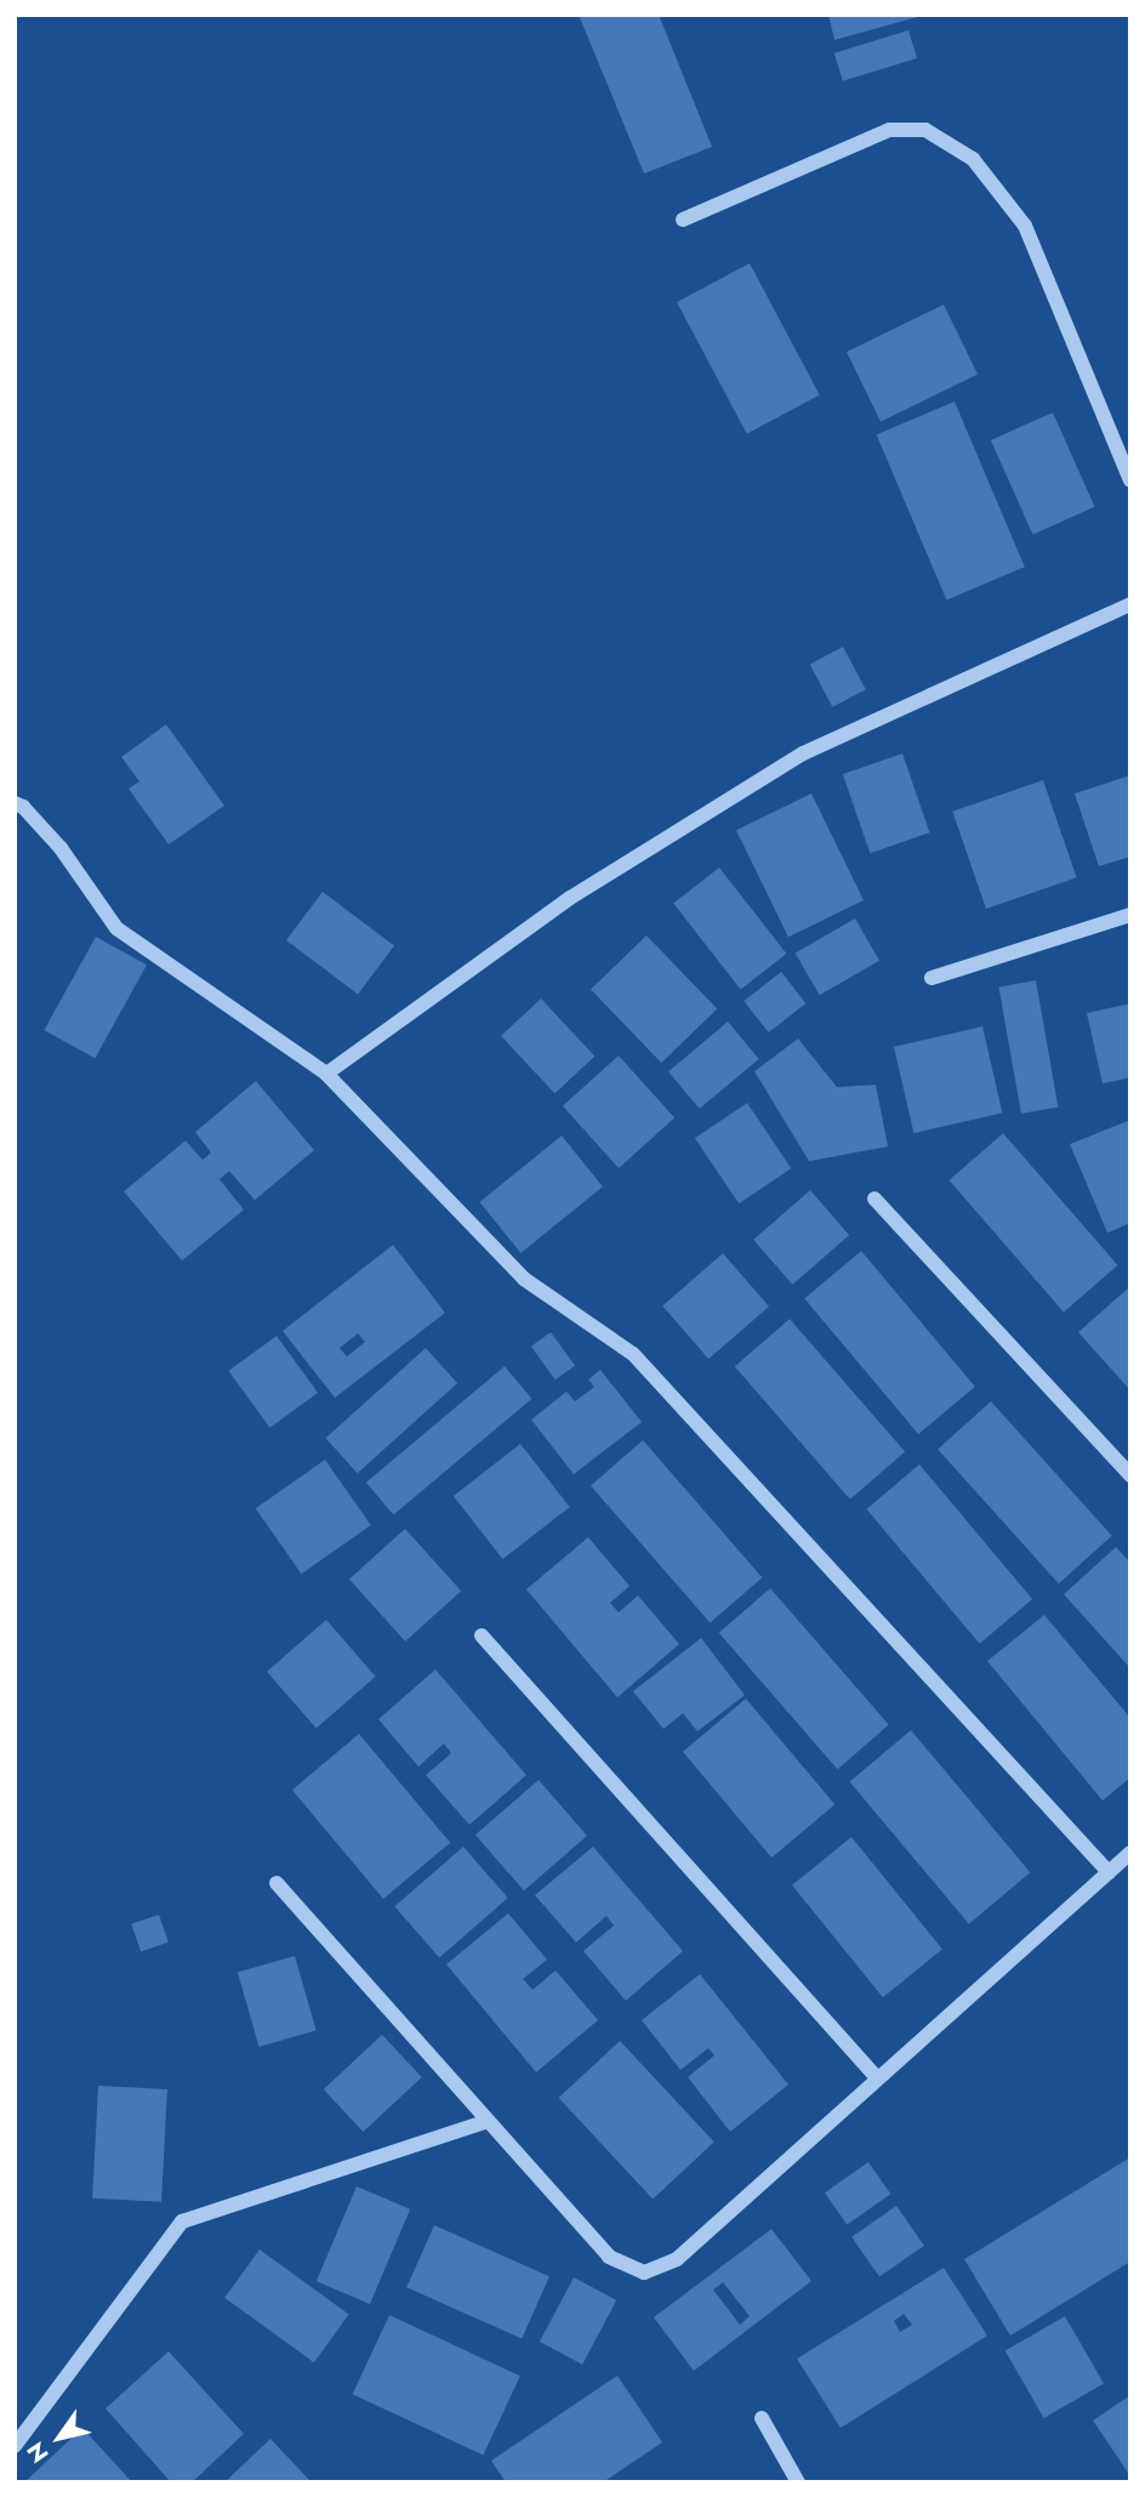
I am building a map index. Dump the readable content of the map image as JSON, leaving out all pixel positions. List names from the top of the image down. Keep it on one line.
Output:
{"north":"bottom left"}
